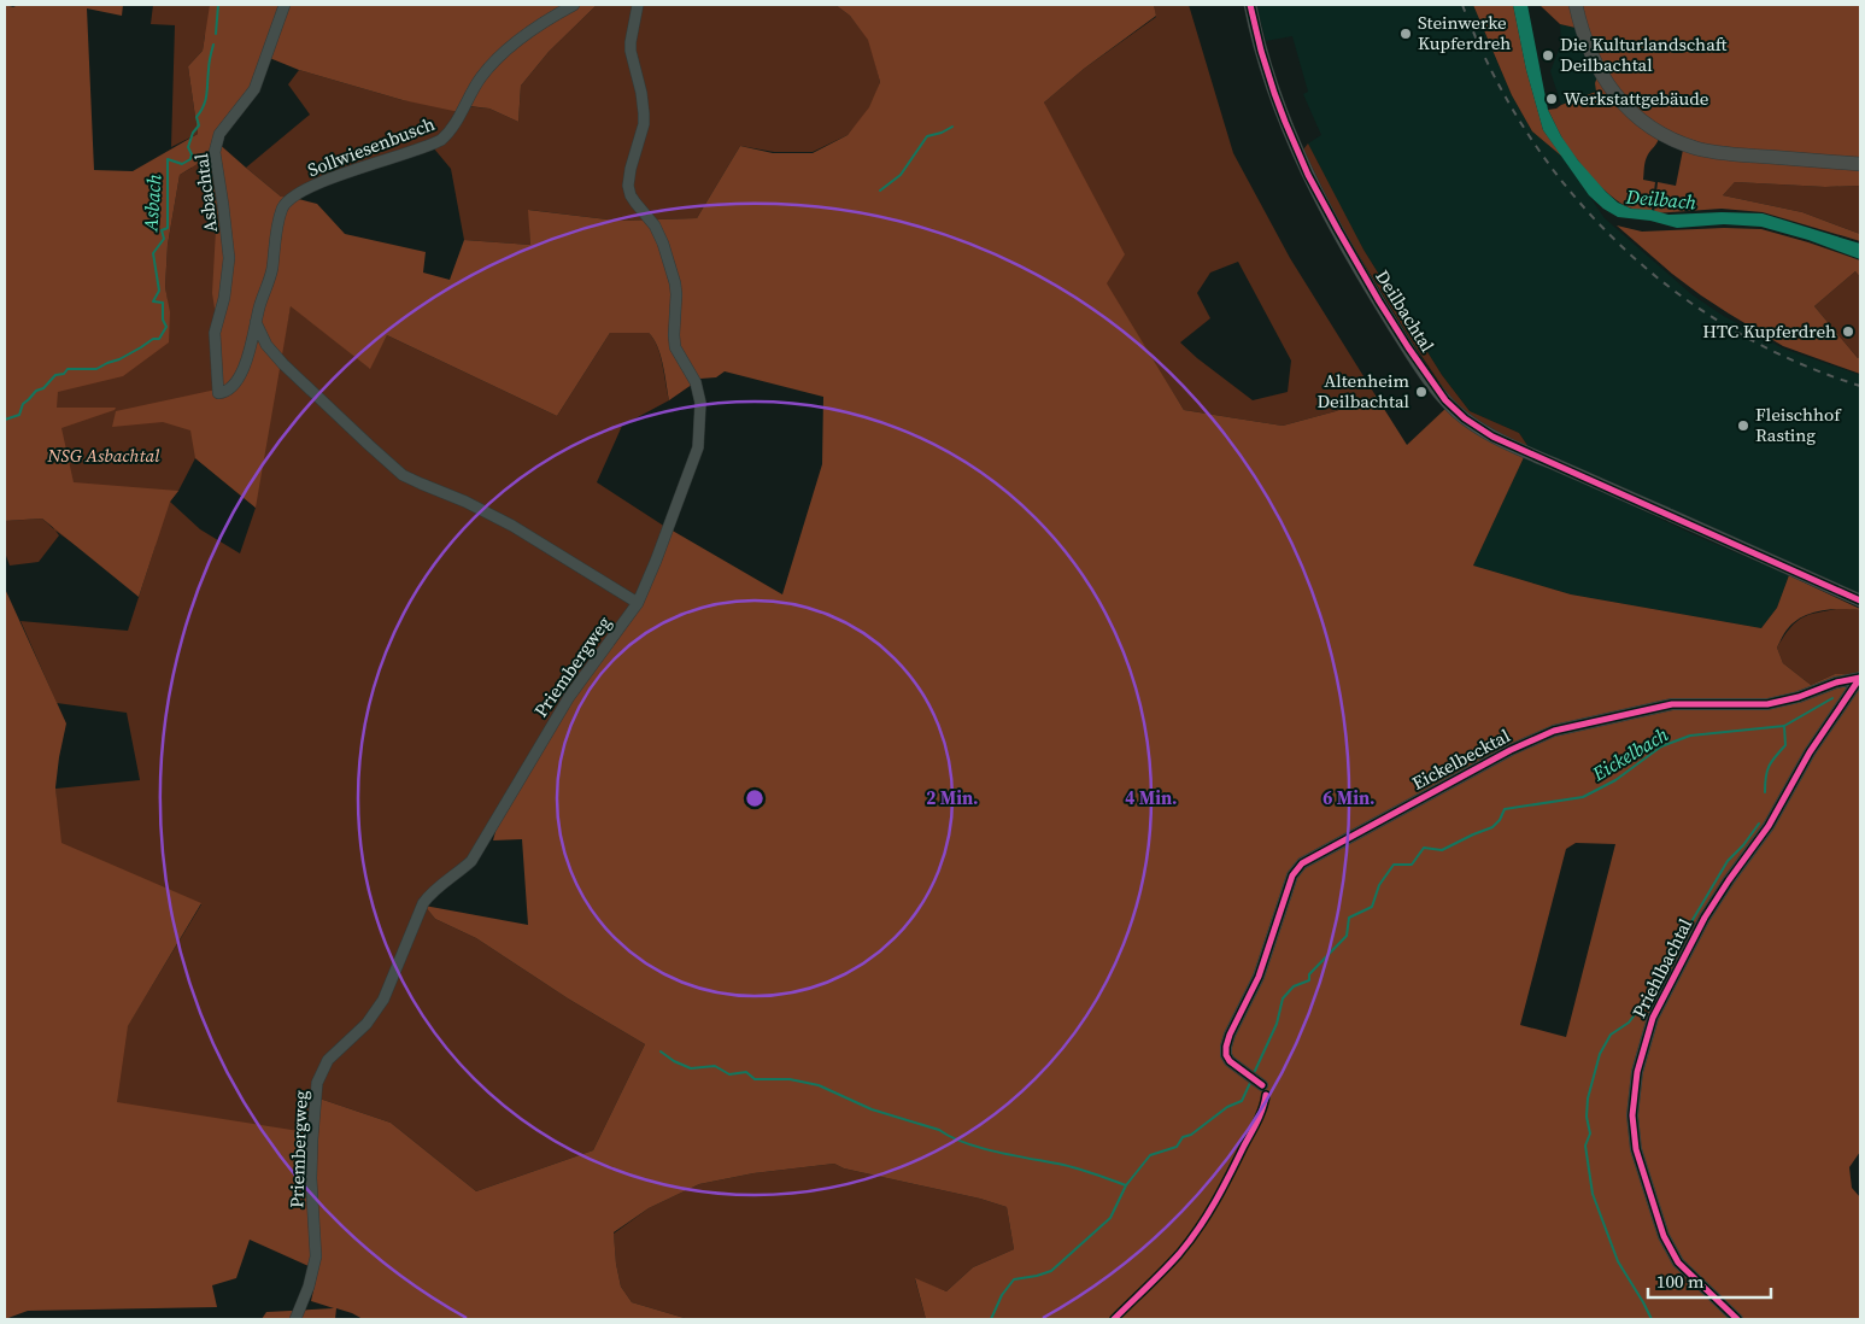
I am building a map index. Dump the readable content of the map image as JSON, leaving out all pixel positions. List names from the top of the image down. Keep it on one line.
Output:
{"streets":{"street":["Sollwiesenbusch","Asbachtal","Deilbachtal","Priembergweg","Eickelbecktal","Priehlbachtal"]},"crossings":[["Sollwiesenbusch","Asbachtal"],["Eickelbecktal","Priehlbachtal"]],"water":["Deilbach","Asbach","Eickelbach"],"parks":["NSG Asbachtal"],"places":["Steinwerke Kupferdreh","Die Kulturlandschaft Deilbachtal","Werkstattgebäude","HTC Kupferdreh","Altenheim Deilbachtal","Fleischhof Rasting"],"scale_bar":"100 m","rings":["2 Min.","4 Min.","6 Min."]}
